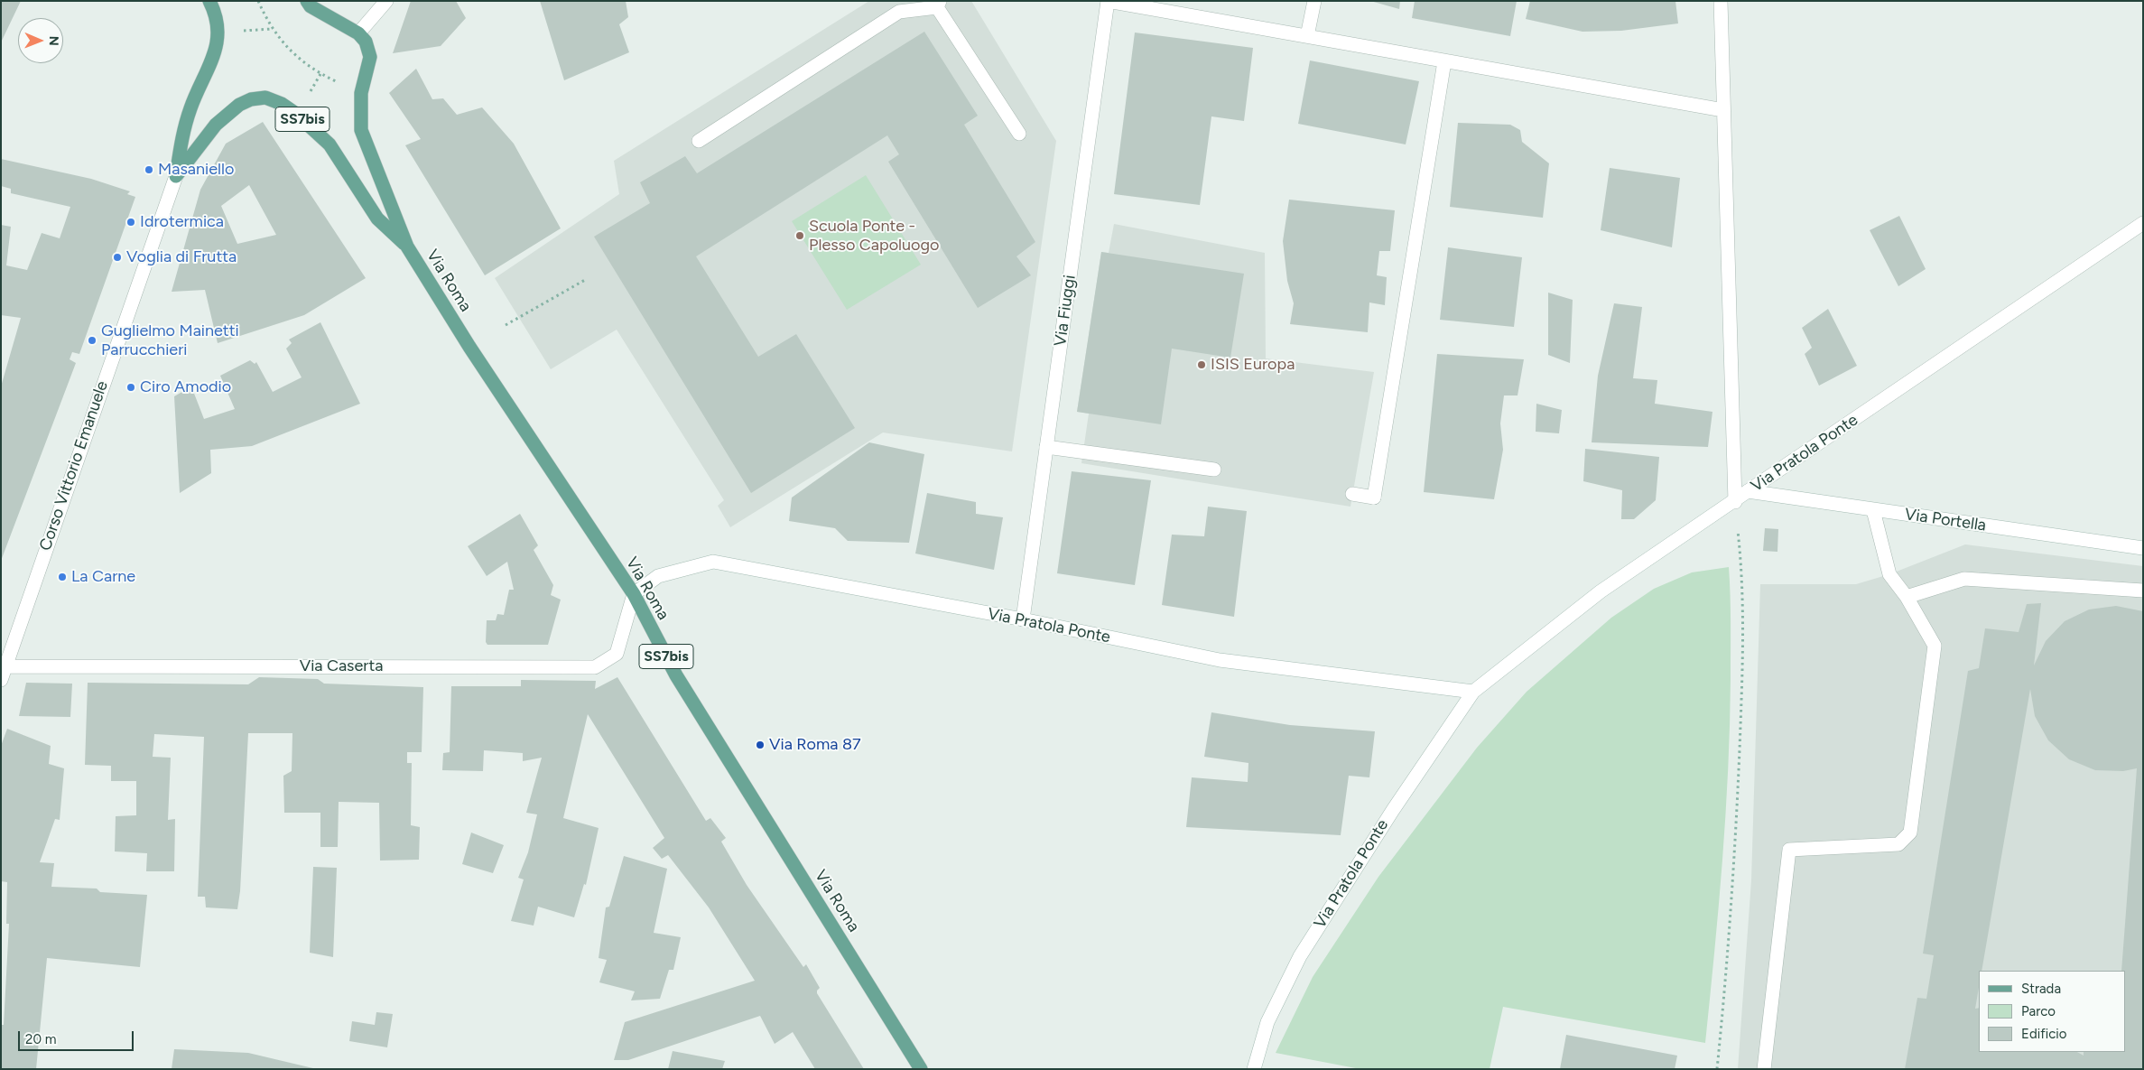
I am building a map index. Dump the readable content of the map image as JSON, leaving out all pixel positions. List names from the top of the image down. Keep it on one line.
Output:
{"streets":{"main road":["SS7bis","Via Roma"],"street":["Via Fiuggi","Via Pratola Ponte","Corso Vittorio Emanuele","Via Portella","Via Caserta"]},"crossings":[["SS7bis","Via Roma"],["SS7bis","Corso Vittorio Emanuele"],["Via Roma","Via Pratola Ponte"],["Via Roma","Via Caserta"],["Via Fiuggi","Via Pratola Ponte"],["Via Pratola Ponte","Via Portella"],["Via Pratola Ponte","Via Caserta"],["Corso Vittorio Emanuele","Via Caserta"]],"places":["Masaniello","Idrotermica","Scuola Ponte - Plesso Capoluogo","Voglia di Frutta","Guglielmo Mainetti Parrucchieri","ISIS Europa","Ciro Amodio","La Carne","Via Roma 87"],"legend":["Strada","Parco","Edificio"],"scale_bar":"20 m","north":"right"}
